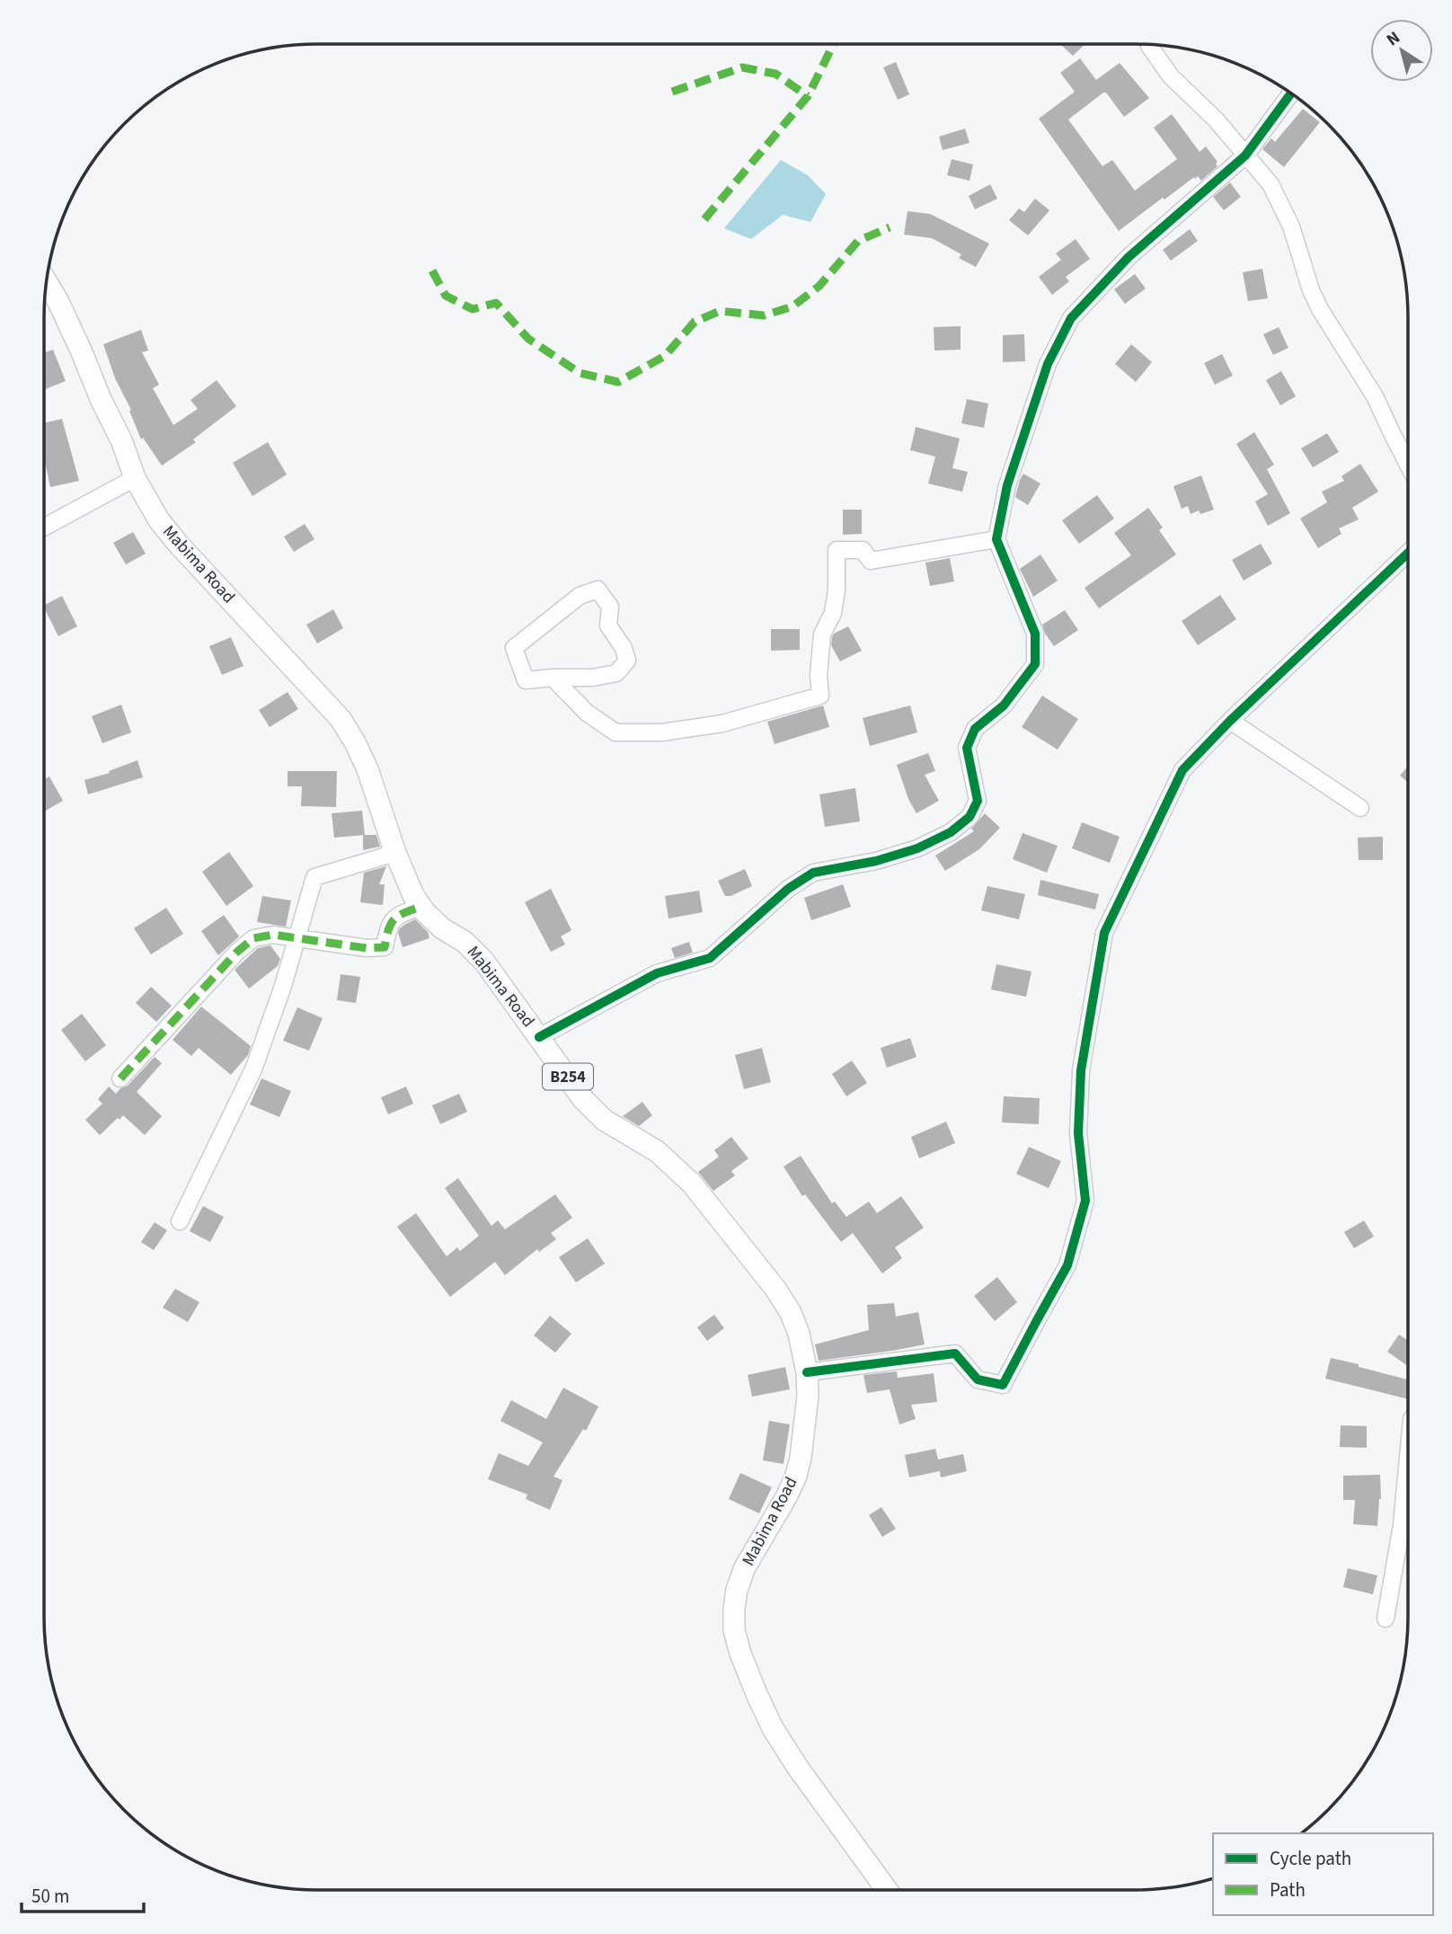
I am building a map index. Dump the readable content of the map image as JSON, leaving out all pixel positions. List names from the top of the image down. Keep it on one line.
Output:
{"streets":{"main road":["Mabima Road","B254"]},"legend":["Cycle path","Path"],"scale_bar":"50 m","north":"top left"}
